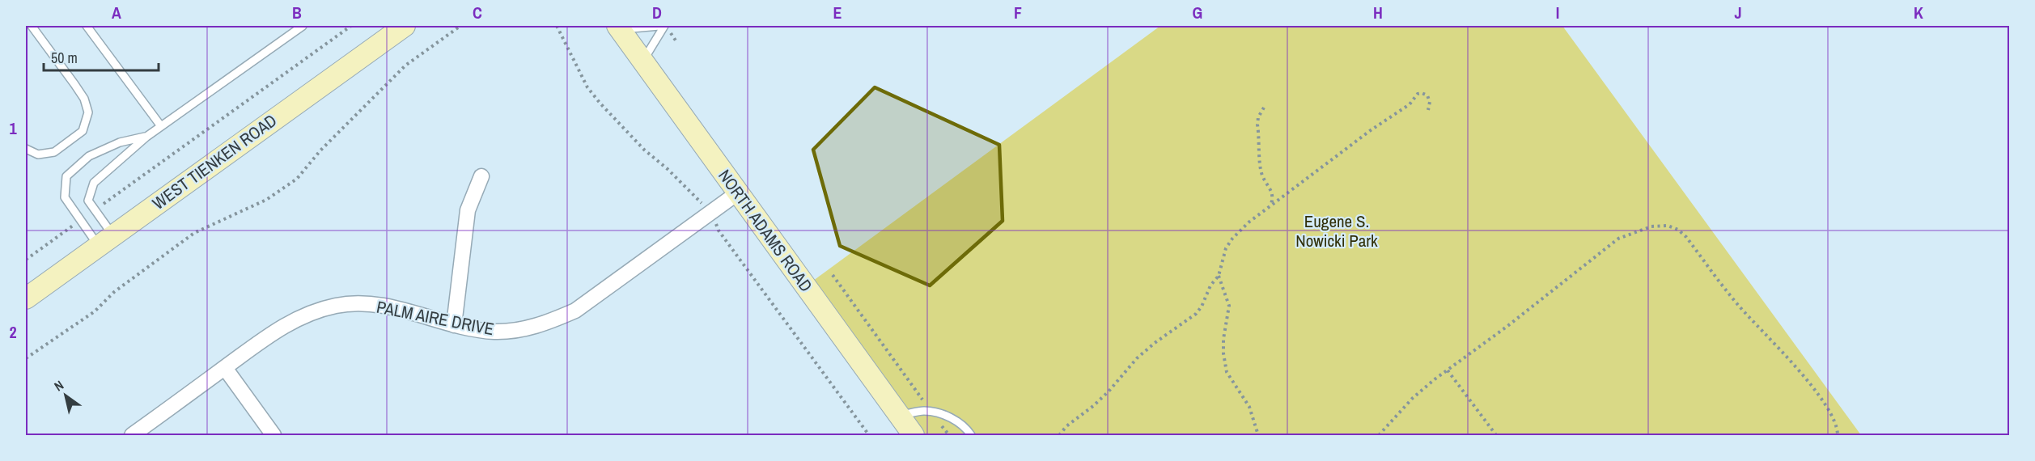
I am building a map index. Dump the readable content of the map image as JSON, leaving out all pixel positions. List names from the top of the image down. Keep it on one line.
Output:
{"streets":{"street":["WEST TIENKEN ROAD","NORTH ADAMS ROAD","PALM AIRE DRIVE"]},"crossings":[["NORTH ADAMS ROAD","PALM AIRE DRIVE"]],"parks":["Eugene S. Nowicki Park"],"scale_bar":"50 m","north":"top left","grid":{"columns":["A","B","C","D","E","F","G","H","I","J","K"],"rows":["1","2"]}}
